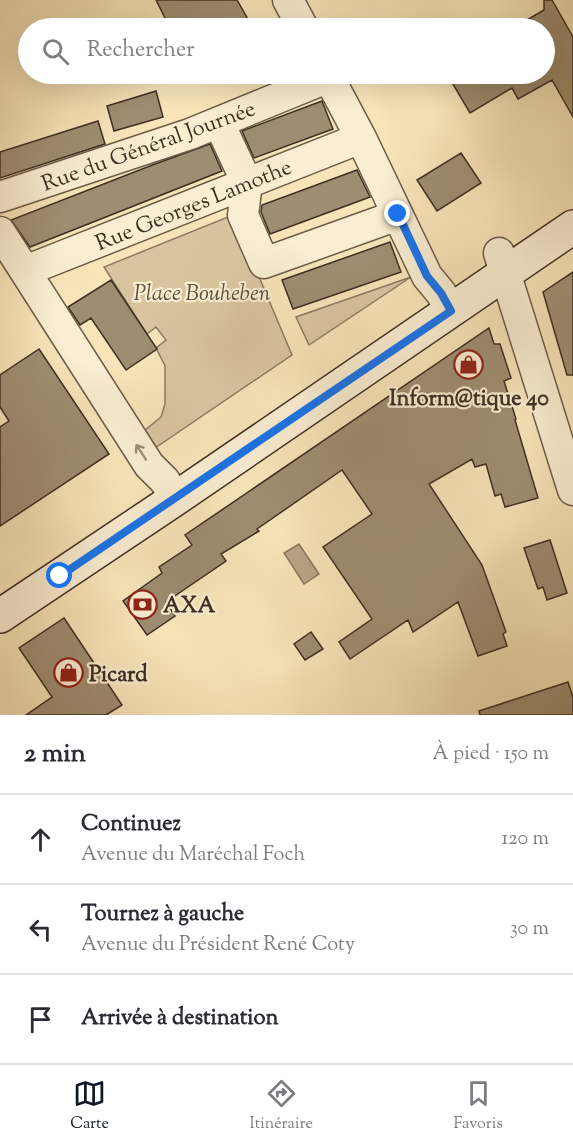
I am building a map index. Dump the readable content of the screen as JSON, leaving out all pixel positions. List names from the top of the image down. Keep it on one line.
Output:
{"streets":{"street":["Rue du Général Journée","Rue Georges Lamothe"]},"parks":["Place Bouheben"],"places":{"shop":["Inform@tique 40","Picard"],"bank":["AXA"]},"page":{"search":"Rechercher","heading":["2 min","À pied · 150 m"],"list":[["Continuez","Avenue du Maréchal Foch","120 m"],["Tournez à gauche","Avenue du Président René Coty","30 m"],"Arrivée à destination"],"nav":["Carte","Itinéraire","Favoris"]}}
